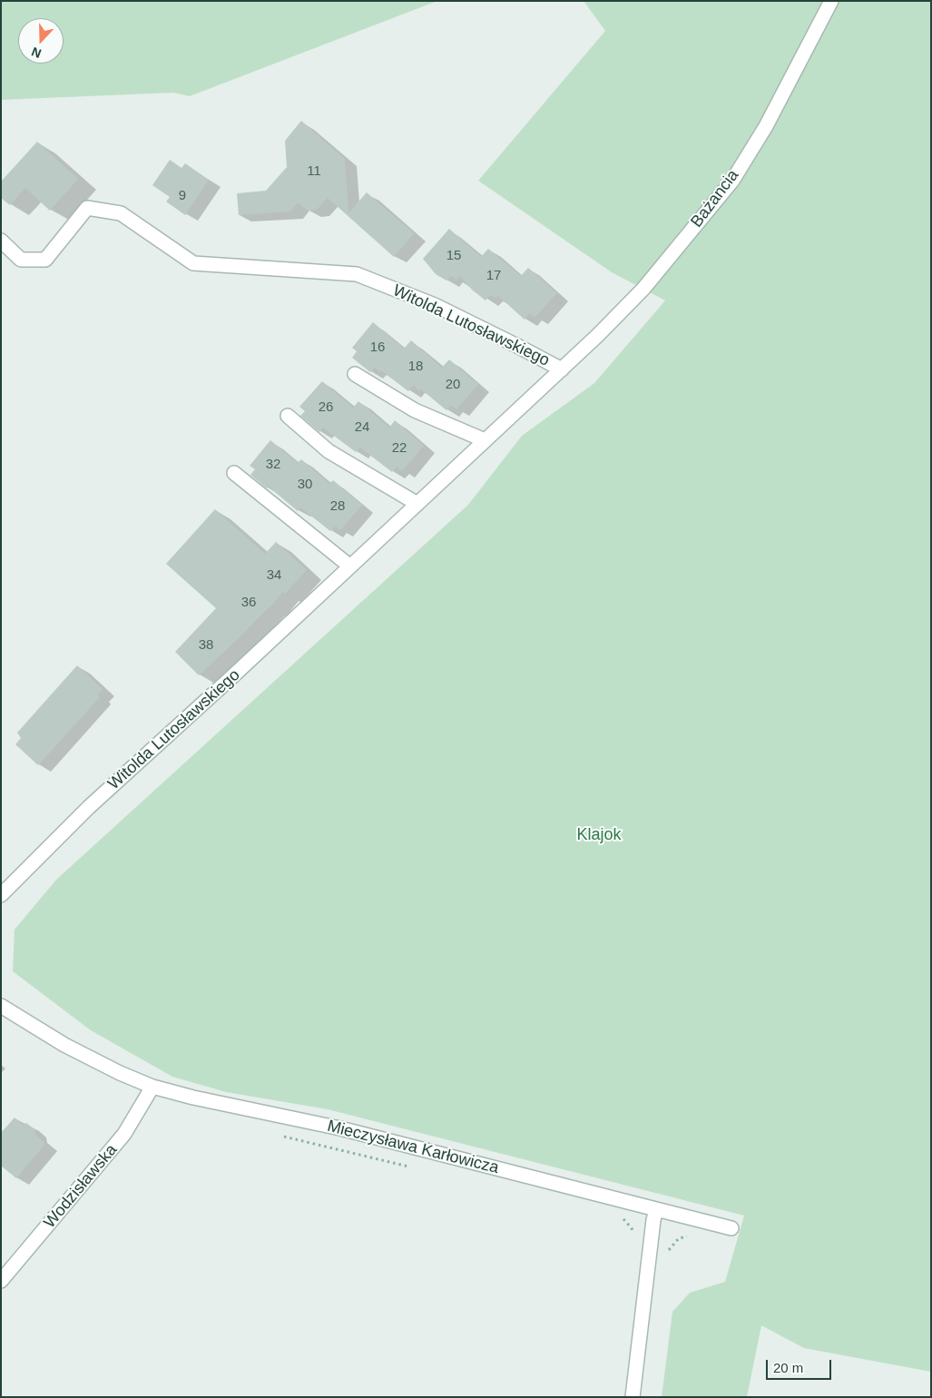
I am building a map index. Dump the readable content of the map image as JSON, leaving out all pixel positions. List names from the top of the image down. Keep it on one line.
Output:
{"streets":{"street":["Bażancia","Witolda Lutosławskiego","Mieczysława Karłowicza","Wodzisławska"]},"crossings":[["Bażancia","Witolda Lutosławskiego"],["Mieczysława Karłowicza","Wodzisławska"]],"parks":["Klajok"],"house_numbers":["11","9","15","17","16","18","20","26","24","22","32","30","28","34","36","38"],"scale_bar":"20 m","north":"bottom"}
